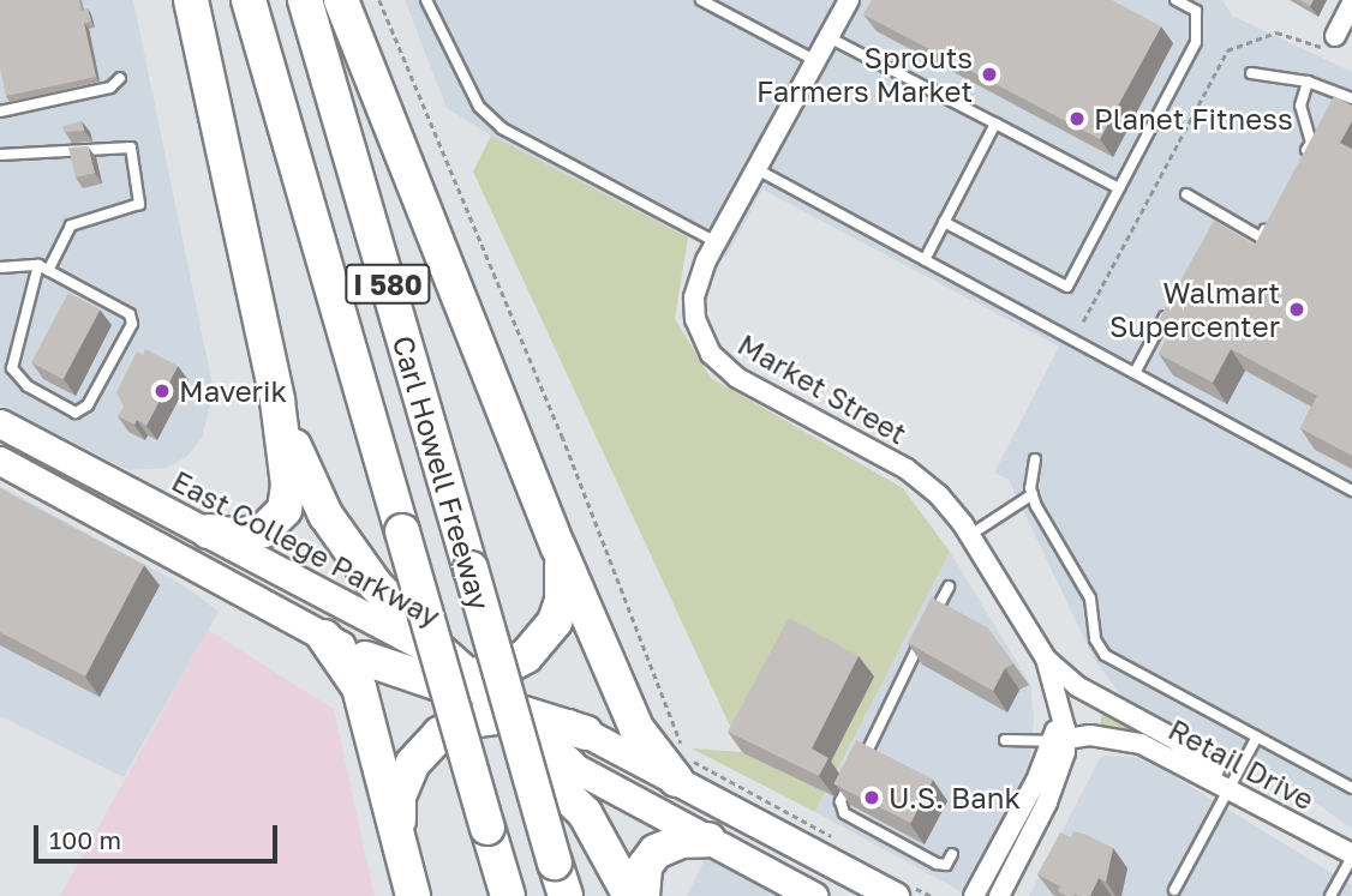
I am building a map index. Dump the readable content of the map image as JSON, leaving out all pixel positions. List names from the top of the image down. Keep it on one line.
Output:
{"streets":{"highway":["I 580","Carl Howell Freeway"],"main road":["East College Parkway"],"street":["Market Street","Retail Drive"]},"crossings":[["Market Street","Retail Drive"]],"places":["Sprouts Farmers Market","Planet Fitness","Walmart Supercenter","Maverik","U.S. Bank"],"scale_bar":"100 m"}
